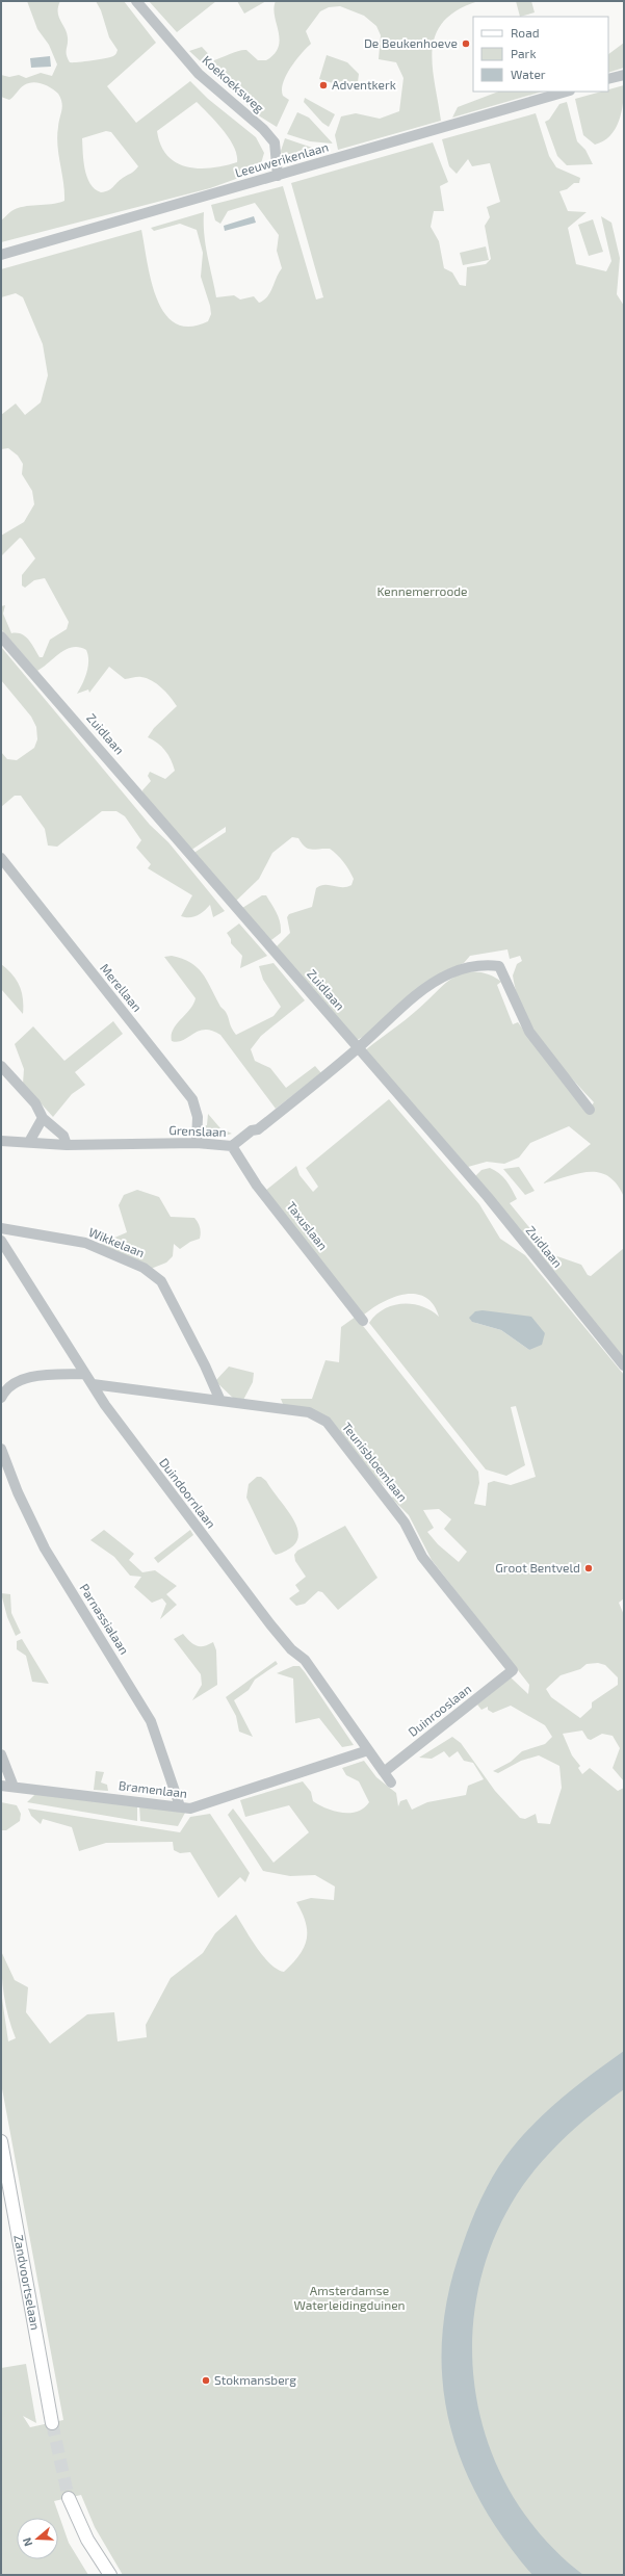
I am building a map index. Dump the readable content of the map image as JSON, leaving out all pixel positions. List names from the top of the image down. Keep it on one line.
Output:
{"streets":{"main road":["Zandvoortselaan"],"street":["Koekoeksweg","Leeuwerikenlaan","Zuidlaan","Merellaan","Grenslaan","Taxuslaan","Wikkelaan","Teunisbloemlaan","Duindoornlaan","Parnassialaan","Duinrooslaan","Bramenlaan"]},"crossings":[["Koekoeksweg","Leeuwerikenlaan"],["Zuidlaan","Grenslaan"],["Merellaan","Grenslaan"],["Grenslaan","Taxuslaan"],["Wikkelaan","Teunisbloemlaan"],["Teunisbloemlaan","Duindoornlaan"],["Teunisbloemlaan","Duinrooslaan"],["Duindoornlaan","Bramenlaan"],["Parnassialaan","Bramenlaan"]],"parks":["Kennemerroode","Amsterdamse Waterleidingduinen"],"places":["De Beukenhoeve","Adventkerk","Groot Bentveld","Stokmansberg"],"legend":["Road","Park","Water"],"north":"left"}
